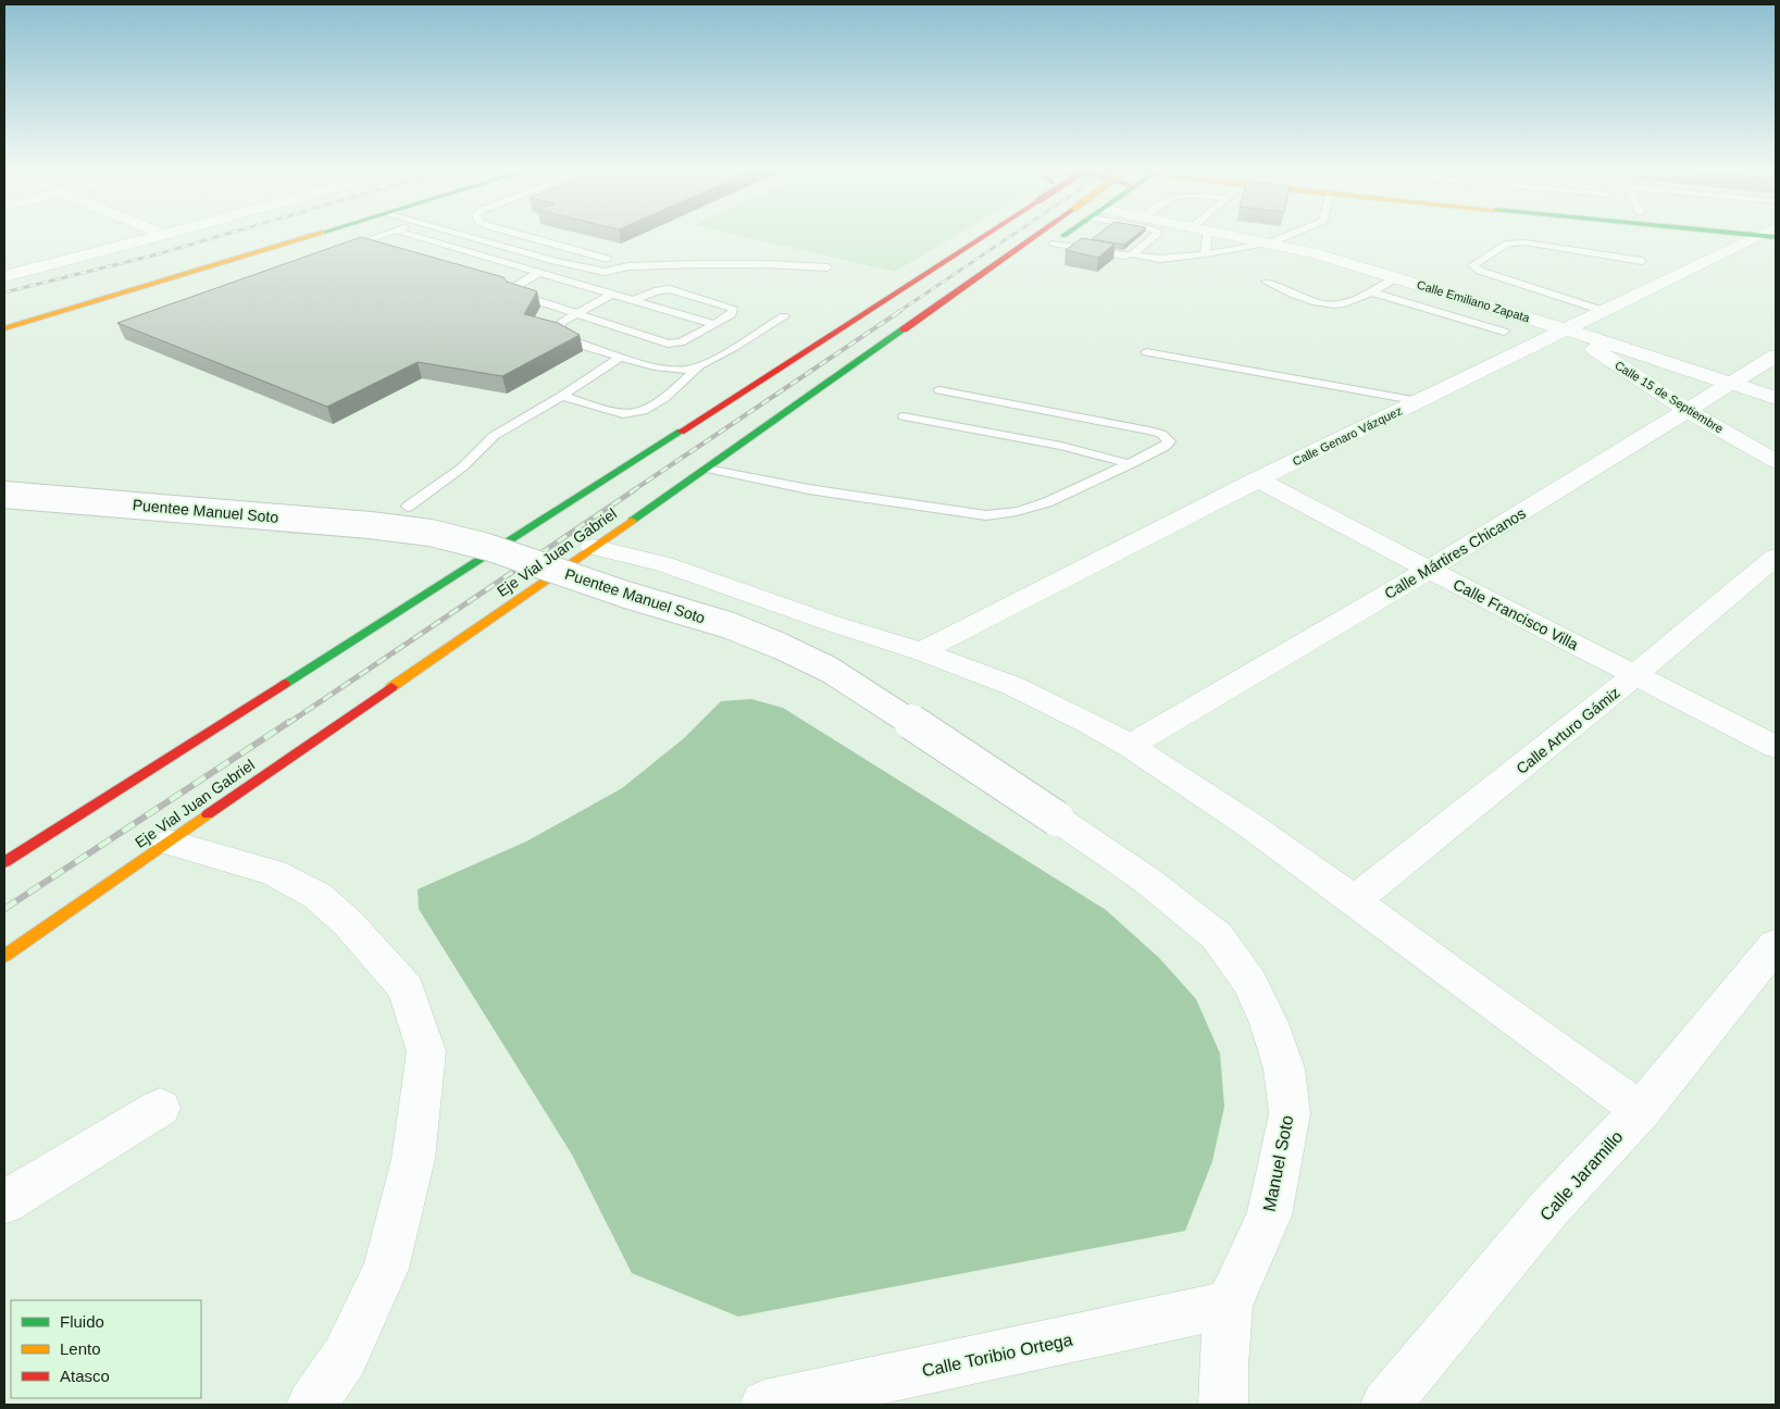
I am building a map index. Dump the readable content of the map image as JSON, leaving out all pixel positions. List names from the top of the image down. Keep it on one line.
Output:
{"streets":{"main road":["Eje Vial Juan Gabriel"],"street":["Calle Emiliano Zapata","Calle 15 de Septiembre","Calle Genaro Vázquez","Puentee Manuel Soto","Calle Mártires Chicanos","Calle Francisco Villa","Calle Arturo Gámiz","Manuel Soto","Calle Jaramillo","Calle Toribio Ortega"]},"crossings":[["Calle Emiliano Zapata","Calle 15 de Septiembre"],["Calle Emiliano Zapata","Calle Genaro Vázquez"],["Calle Emiliano Zapata","Calle Mártires Chicanos"],["Calle 15 de Septiembre","Calle Genaro Vázquez"],["Calle 15 de Septiembre","Calle Mártires Chicanos"],["Calle Genaro Vázquez","Calle Francisco Villa"],["Puentee Manuel Soto","Manuel Soto"],["Calle Mártires Chicanos","Calle Francisco Villa"],["Calle Francisco Villa","Calle Arturo Gámiz"],["Manuel Soto","Calle Toribio Ortega"]],"legend":["Fluido","Lento","Atasco"]}
